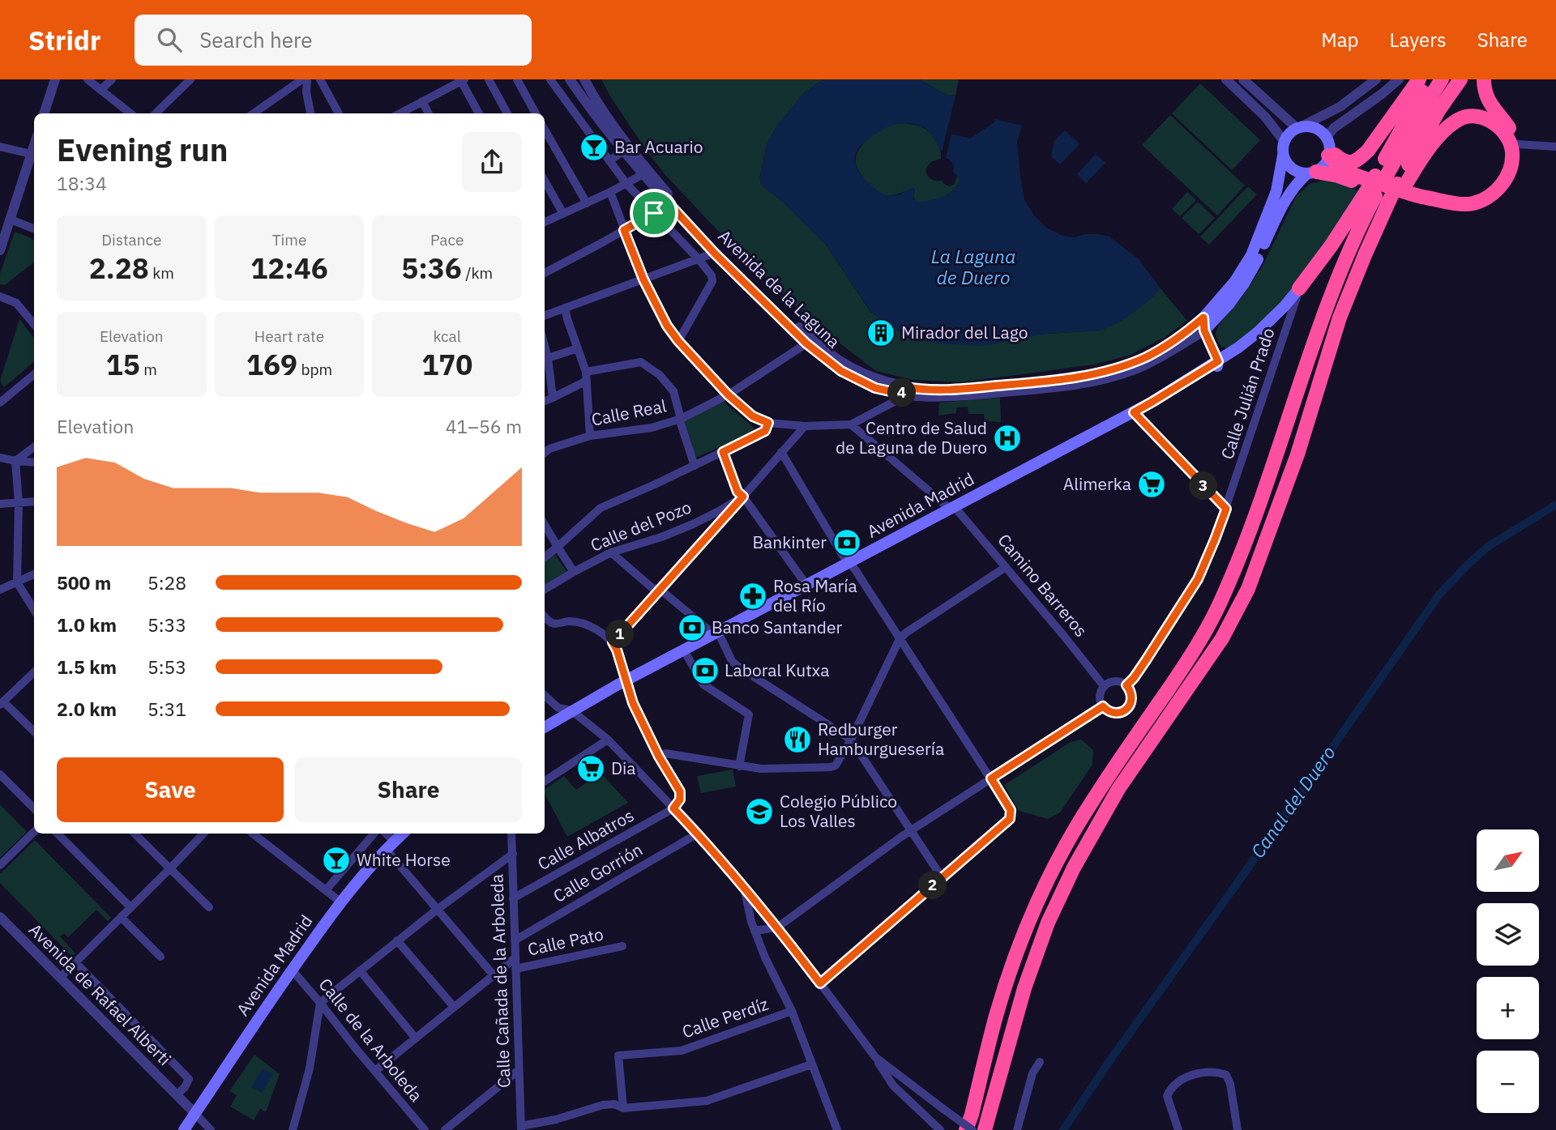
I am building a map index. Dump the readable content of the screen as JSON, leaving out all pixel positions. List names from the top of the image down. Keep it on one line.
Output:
{"streets":{"main road":["Avenida de la Laguna","Avenida Madrid"],"street":["Calle Julián Prado","Calle Real","Calle del Pozo","Camino Barreros","Calle Albatros","Calle Gorrión","Calle Pato","Calle Cañada de la Arboleda","Avenida de Rafael Alberti","Calle Perdíz","Calle de la Arboleda"]},"crossings":[["Avenida de la Laguna","Calle Real"],["Calle Julián Prado","Camino Barreros"],["Avenida Madrid","Camino Barreros"],["Avenida Madrid","Avenida de Rafael Alberti"],["Avenida Madrid","Calle de la Arboleda"],["Calle Albatros","Calle Cañada de la Arboleda"],["Calle Gorrión","Calle Cañada de la Arboleda"],["Calle Pato","Calle Cañada de la Arboleda"]],"water":["La Laguna de Duero","Canal del Duero"],"places":{"bar":["Bar Acuario","White Horse"],"building":["Mirador del Lago"],"hospital":["Centro de Salud de Laguna de Duero"],"supermarket":["Alimerka","Dia"],"bank":["Bankinter","Banco Santander","Laboral Kutxa"],"pharmacy":["Rosa María del Río"],"restaurant":["Redburger Hamburguesería"],"school or university":["Colegio Público Los Valles"]},"north":"top right","page":{"header":"Stridr","search":"Search here","nav":["Map","Layers","Share"],"heading":["Evening run","18:34"],"stats":[["Distance","2.28 km"],["Time","12:46"],["Pace","5:36 /km"],["Elevation","15 m"],["Heart rate","169 bpm"],["kcal","170"]],"pins":["4","3","1","2"],"chart":["Elevation","41–56 m"],"list":[{"name":"500 m","note":"5:28"},{"name":"1.0 km","note":"5:33"},{"name":"1.5 km","note":"5:53"},{"name":"2.0 km","note":"5:31"}],"buttons":["Save","Share"],"map_buttons":["+","−"]}}
